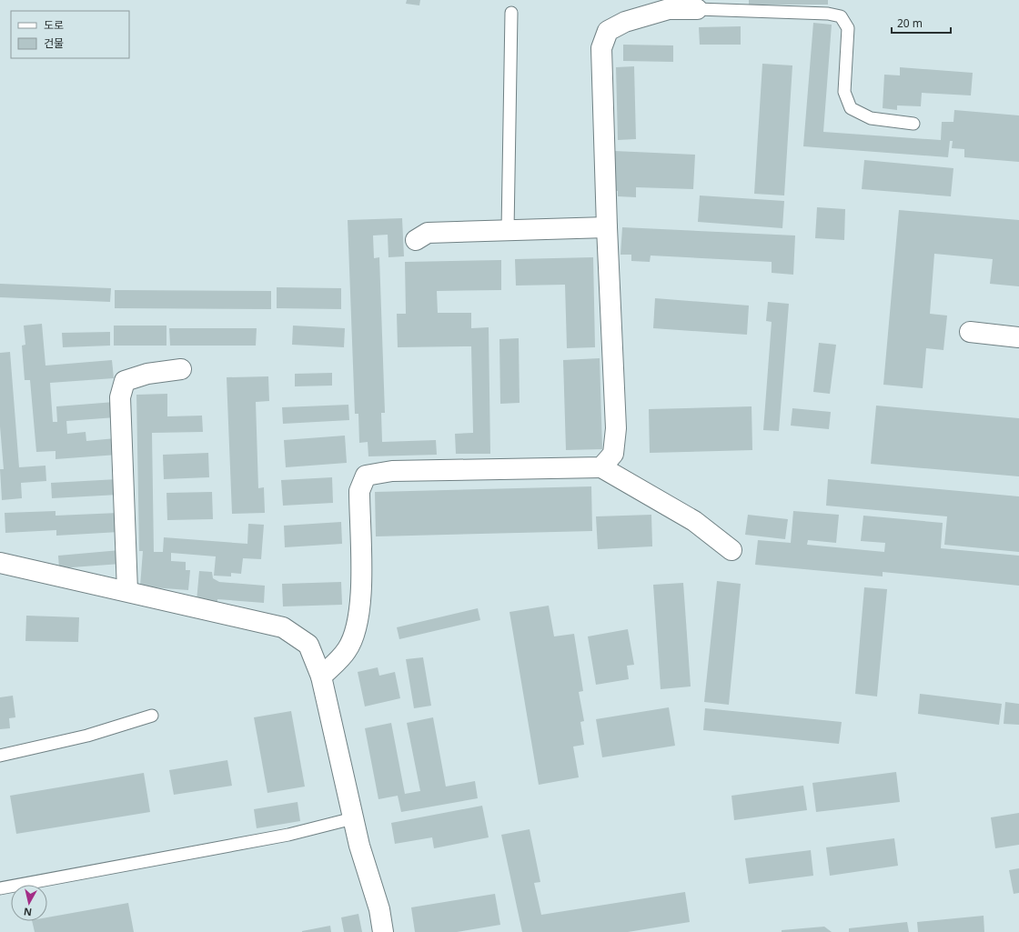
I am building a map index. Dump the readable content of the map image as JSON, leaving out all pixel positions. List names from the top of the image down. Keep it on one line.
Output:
{"legend":["도로","건물"],"scale_bar":"20 m","north":"bottom"}
